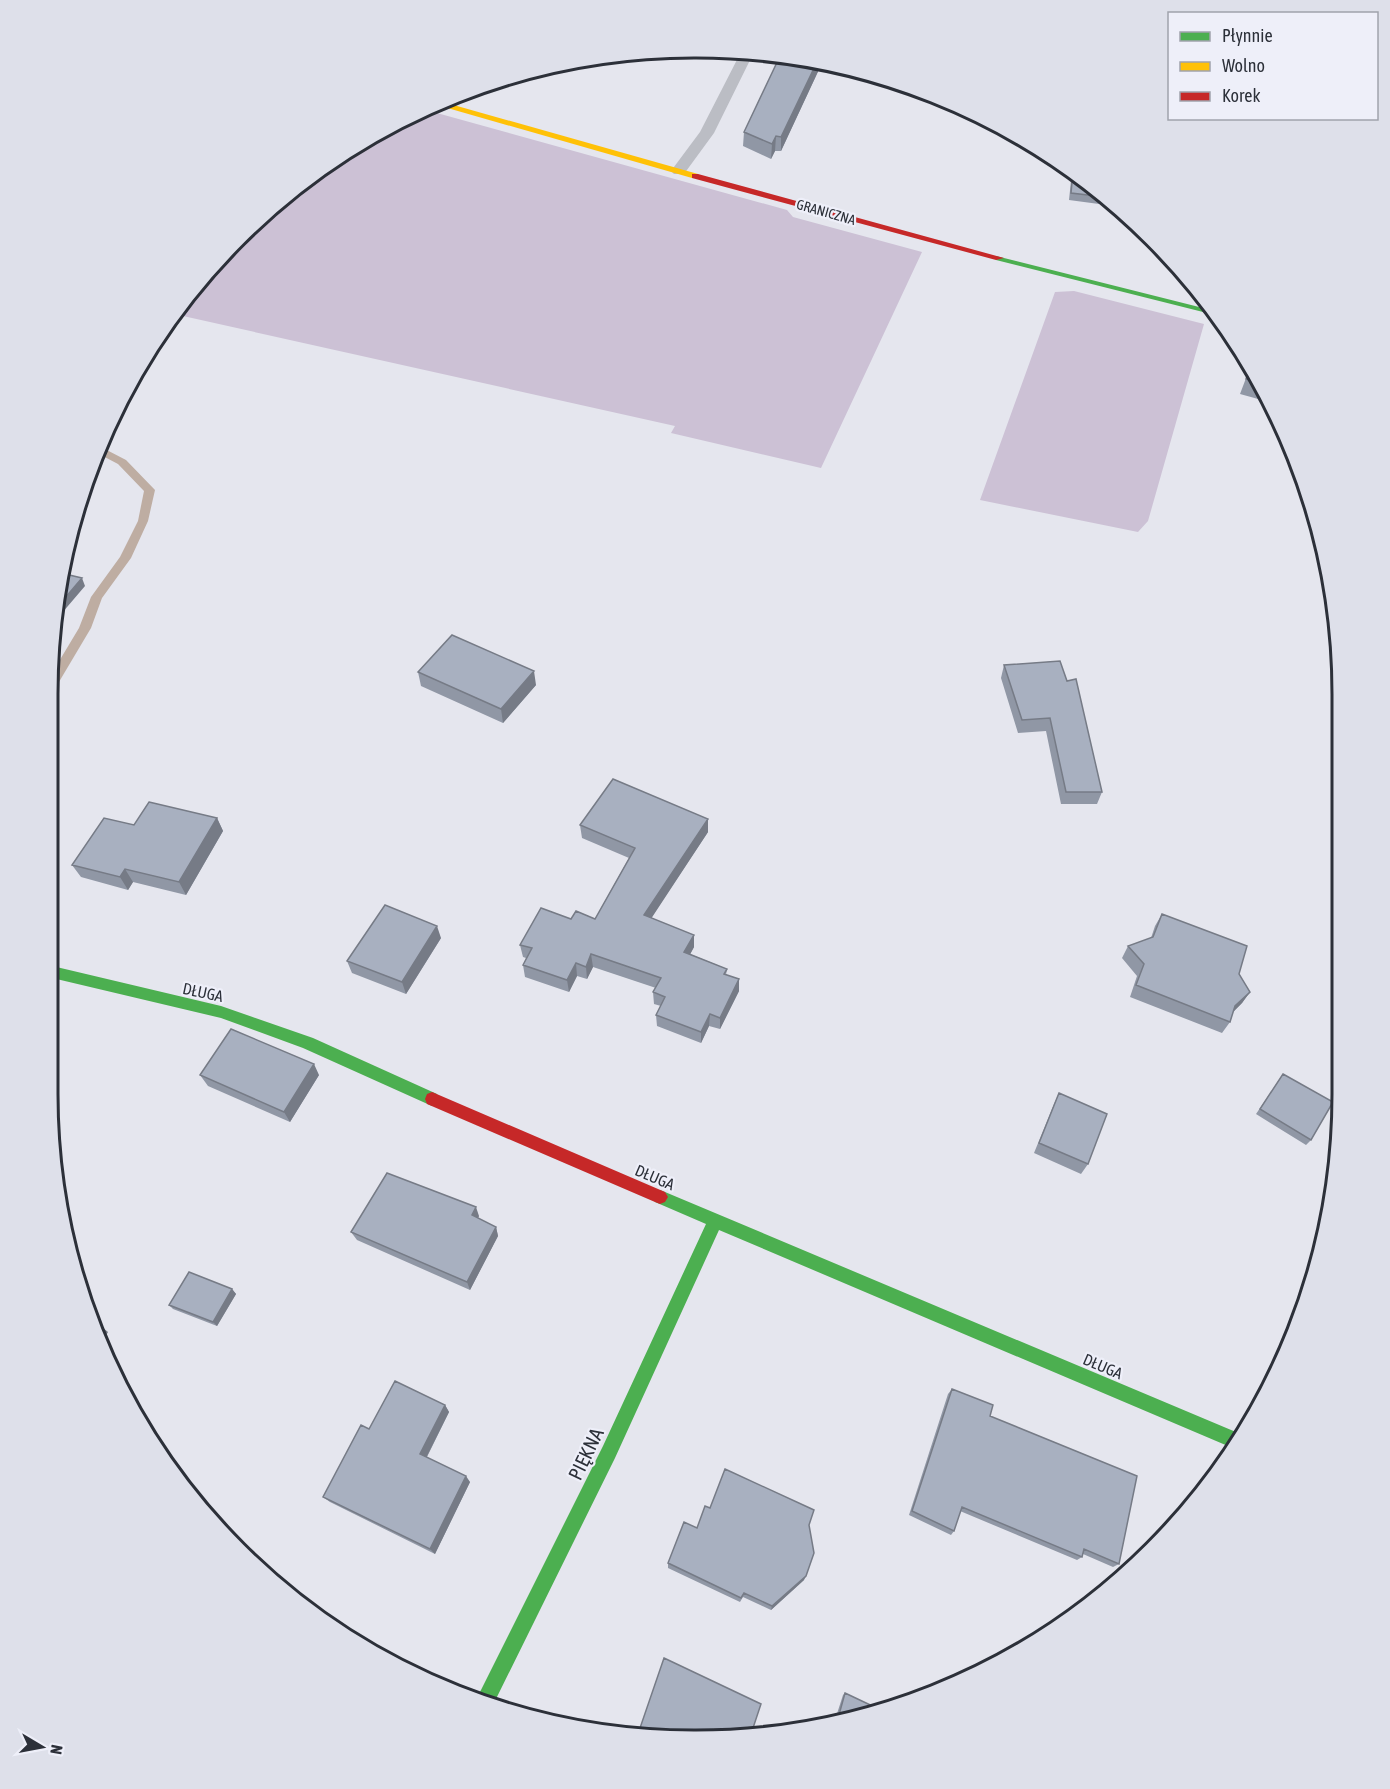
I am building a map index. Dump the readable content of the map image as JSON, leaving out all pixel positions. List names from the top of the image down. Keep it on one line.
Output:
{"streets":{"street":["GRANICZNA","DŁUGA","PIĘKNA"]},"crossings":[["DŁUGA","PIĘKNA"]],"legend":["Płynnie","Wolno","Korek"],"north":"right"}
